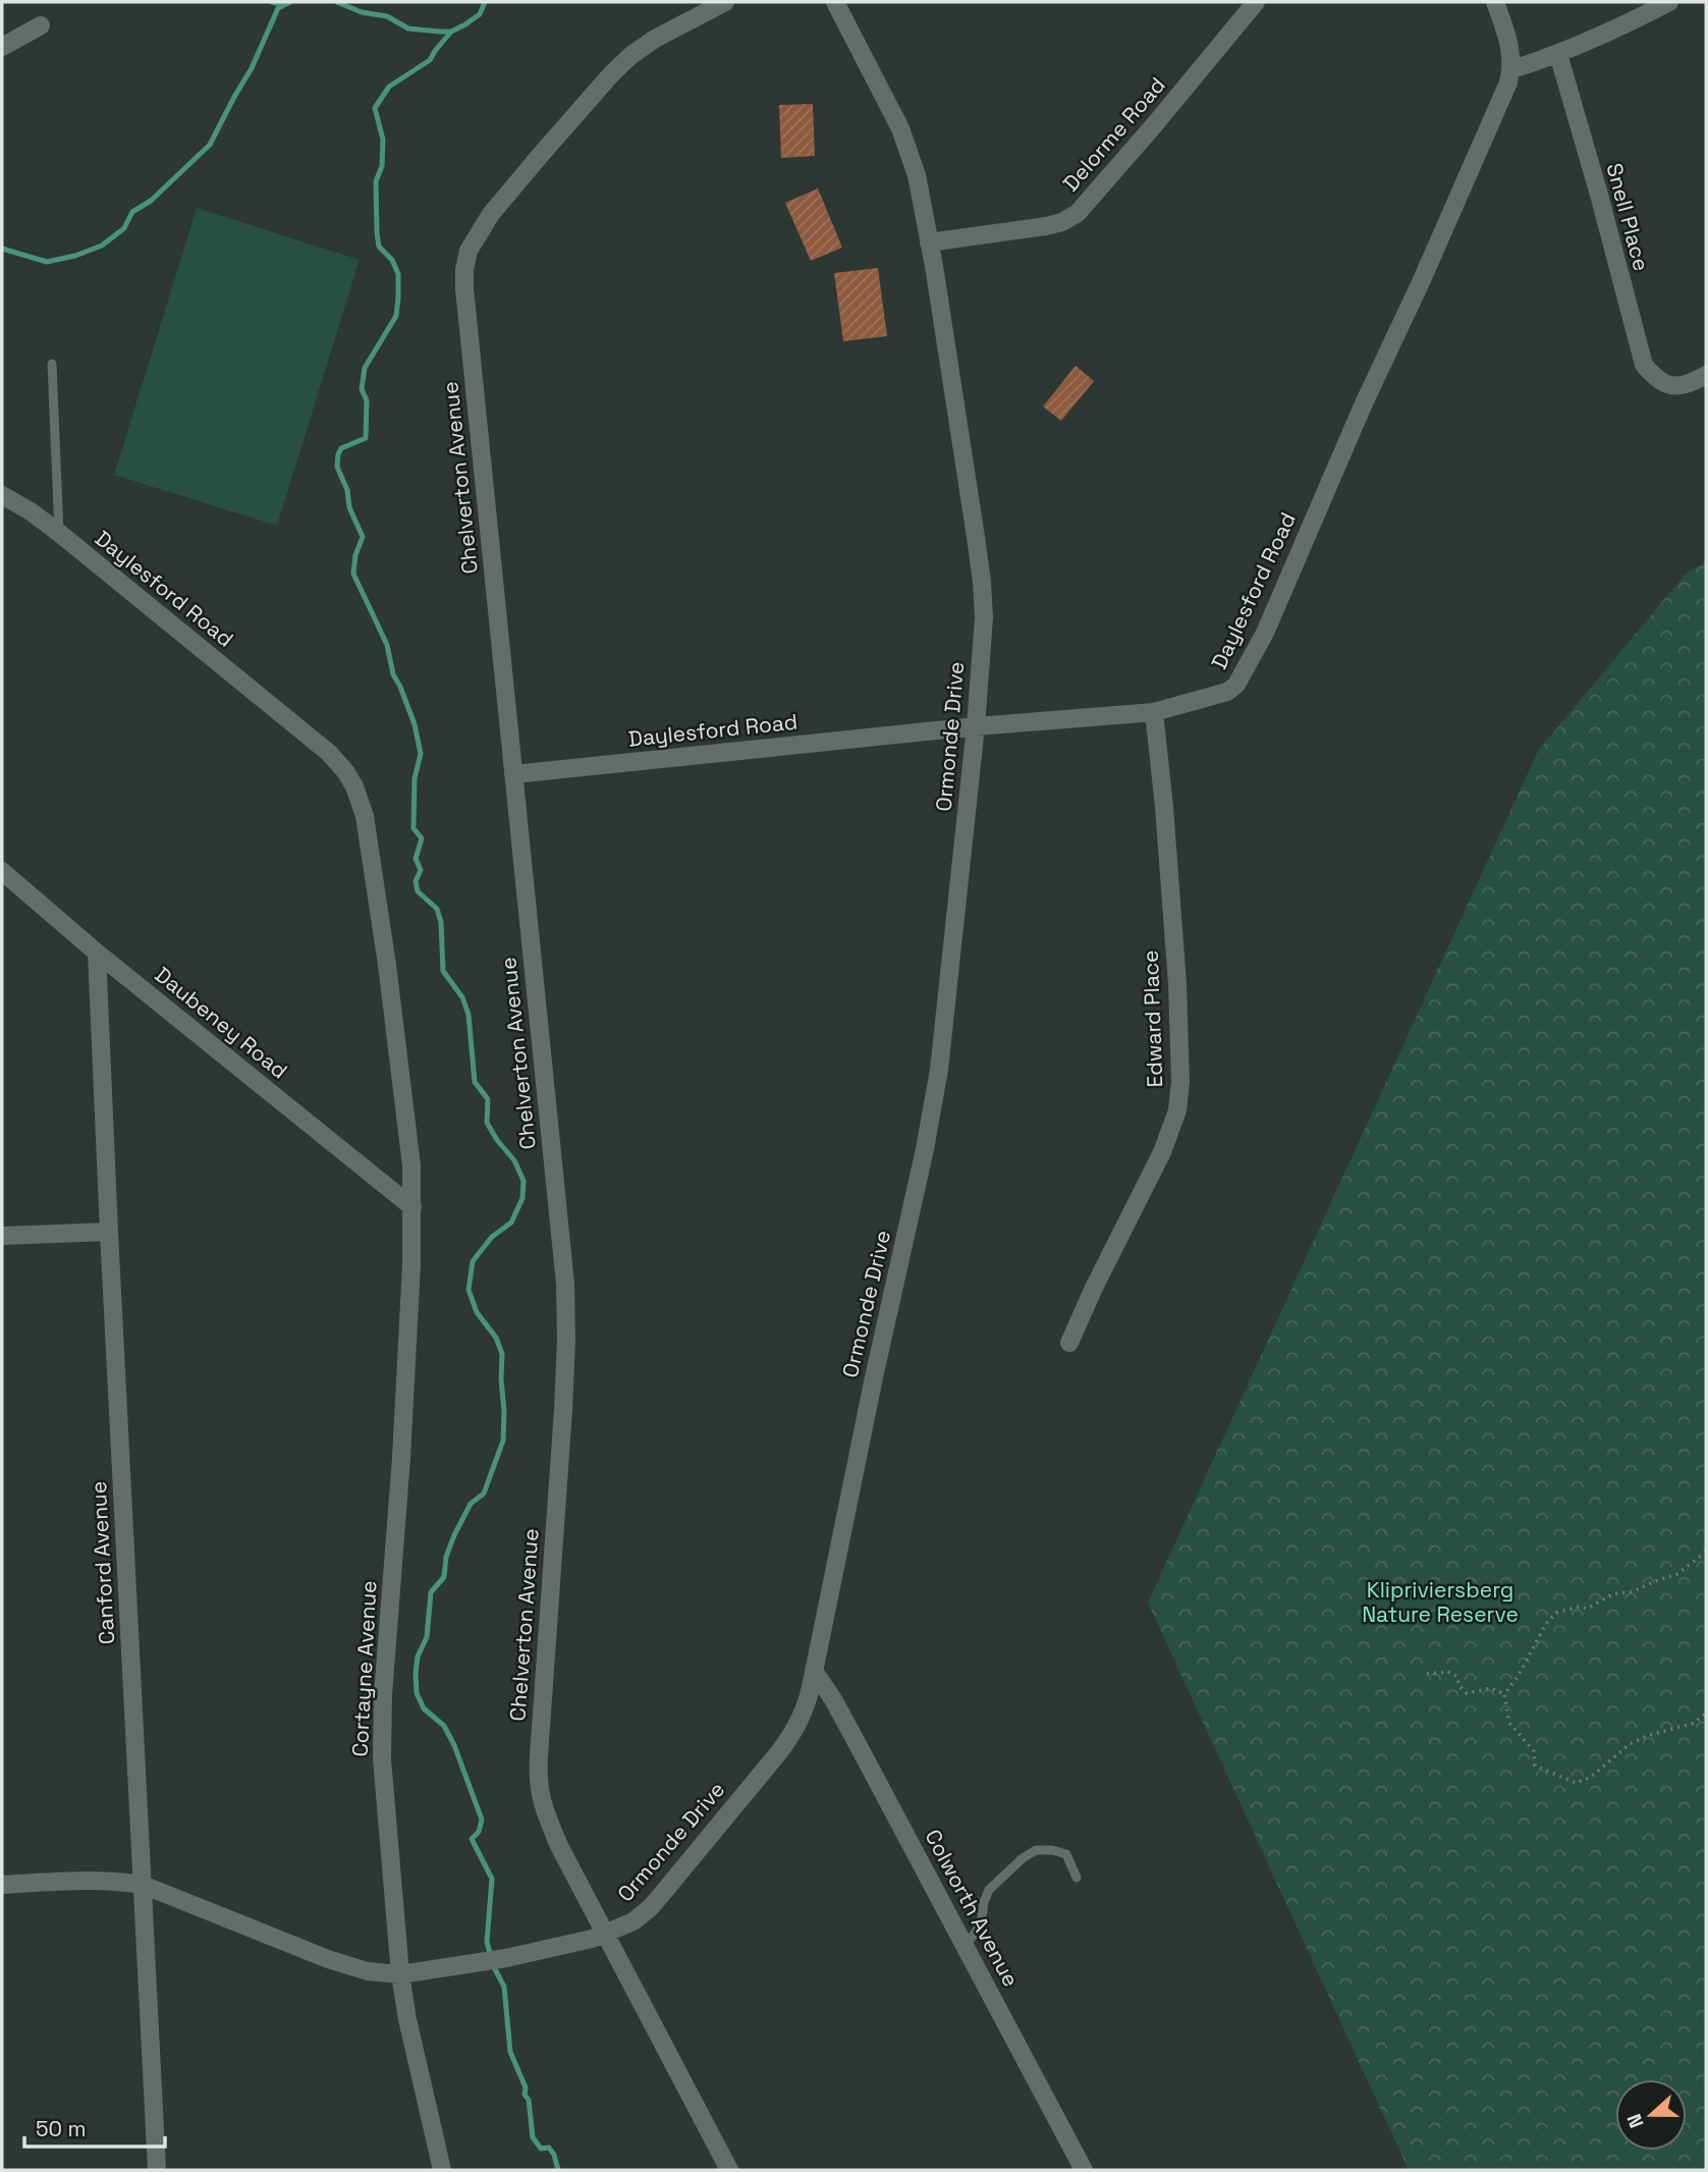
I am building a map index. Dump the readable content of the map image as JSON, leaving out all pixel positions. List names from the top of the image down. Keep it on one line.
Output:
{"streets":{"street":["Delorme Road","Snell Place","Chelverton Avenue","Daylesford Road","Ormonde Drive","Edward Place","Daubeney Road","Canford Avenue","Cortayne Avenue","Colworth Avenue"]},"crossings":[["Delorme Road","Ormonde Drive"],["Chelverton Avenue","Daylesford Road"],["Chelverton Avenue","Ormonde Drive"],["Daylesford Road","Ormonde Drive"],["Daylesford Road","Edward Place"],["Daylesford Road","Daubeney Road"],["Daylesford Road","Cortayne Avenue"],["Ormonde Drive","Canford Avenue"],["Ormonde Drive","Cortayne Avenue"],["Ormonde Drive","Colworth Avenue"],["Daubeney Road","Canford Avenue"],["Daubeney Road","Cortayne Avenue"]],"parks":["Klipriviersberg Nature Reserve"],"scale_bar":"50 m","north":"left"}
